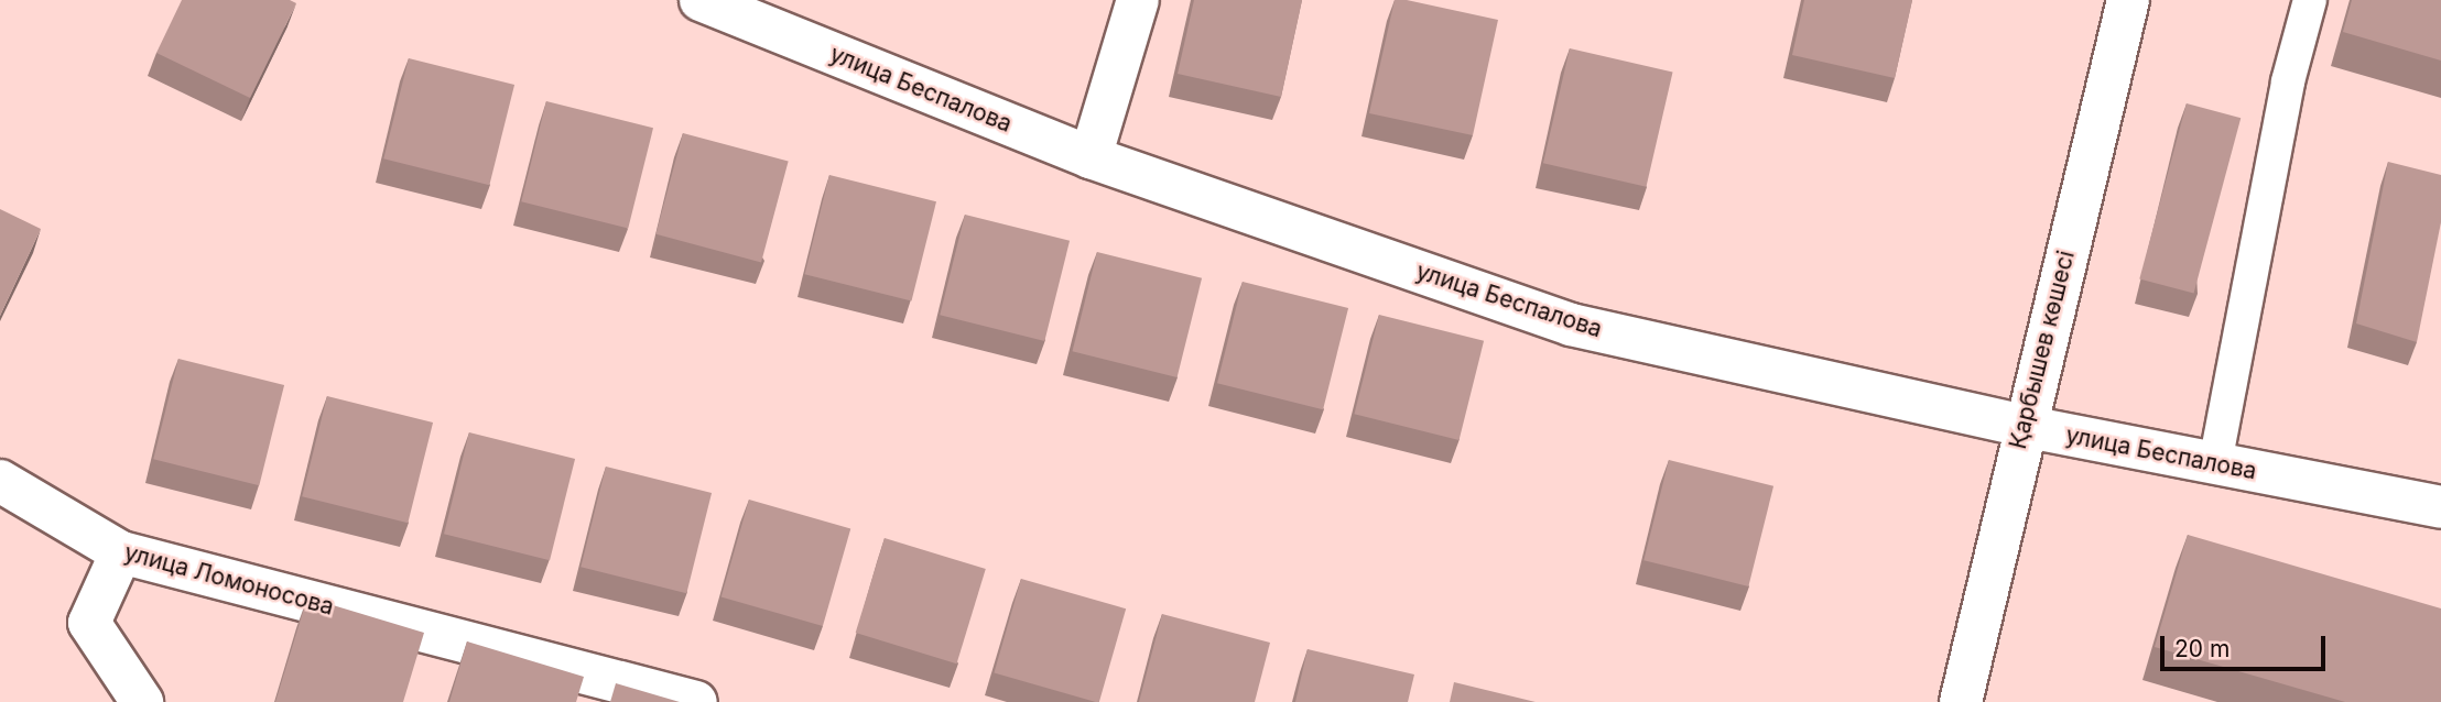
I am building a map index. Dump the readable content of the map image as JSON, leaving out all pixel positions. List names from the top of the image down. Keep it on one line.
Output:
{"streets":{"street":["улица Беспалова","Қарбышев көшесі","улица Ломоносова"]},"crossings":[["улица Беспалова","Қарбышев көшесі"]],"scale_bar":"20 m"}
